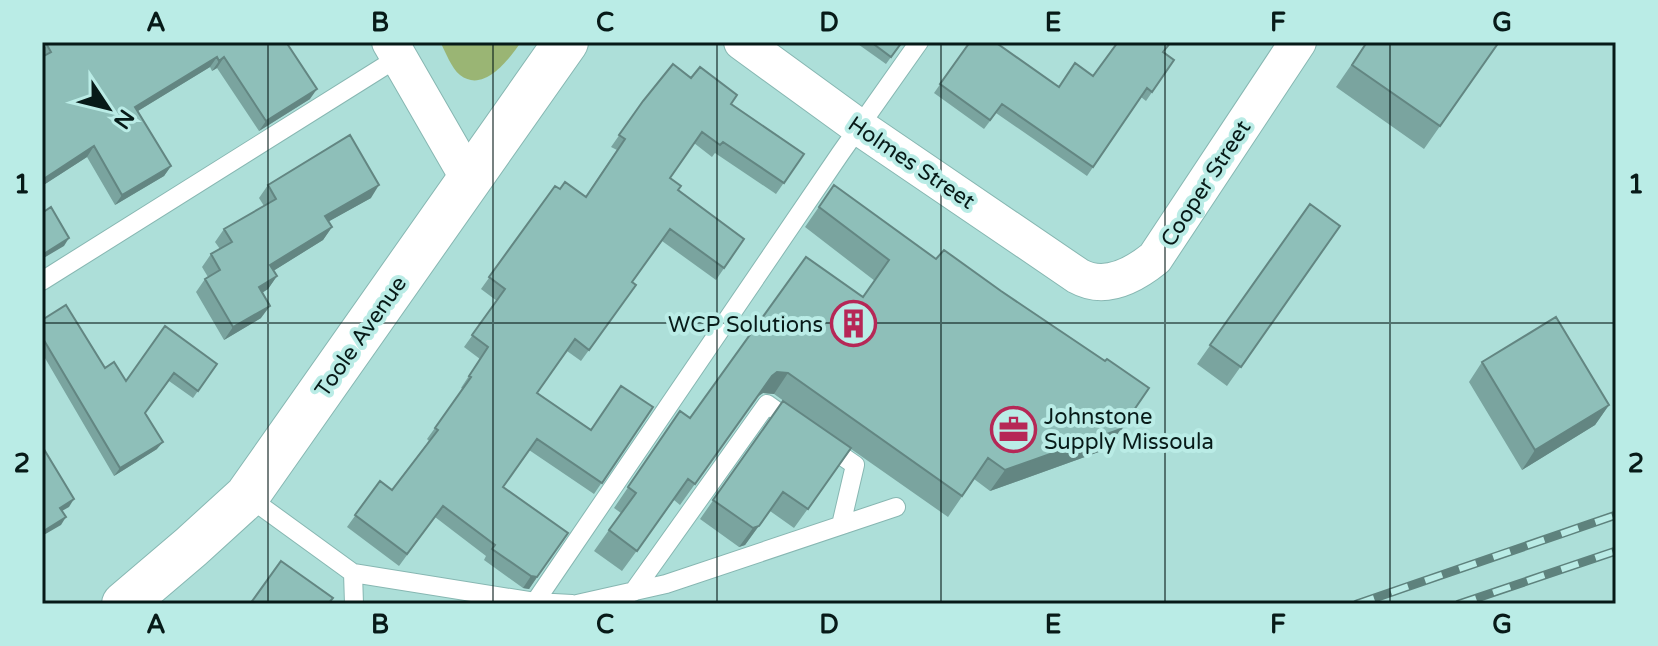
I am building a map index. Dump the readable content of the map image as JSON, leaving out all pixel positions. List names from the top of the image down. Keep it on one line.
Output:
{"streets":{"street":["Holmes Street","Cooper Street","Toole Avenue"]},"crossings":[["Holmes Street","Cooper Street"]],"places":{"building":["WCP Solutions"],"office":["Johnstone Supply Missoula"]},"north":"bottom right","grid":{"columns":["A","B","C","D","E","F","G"],"rows":["1","2"]}}
